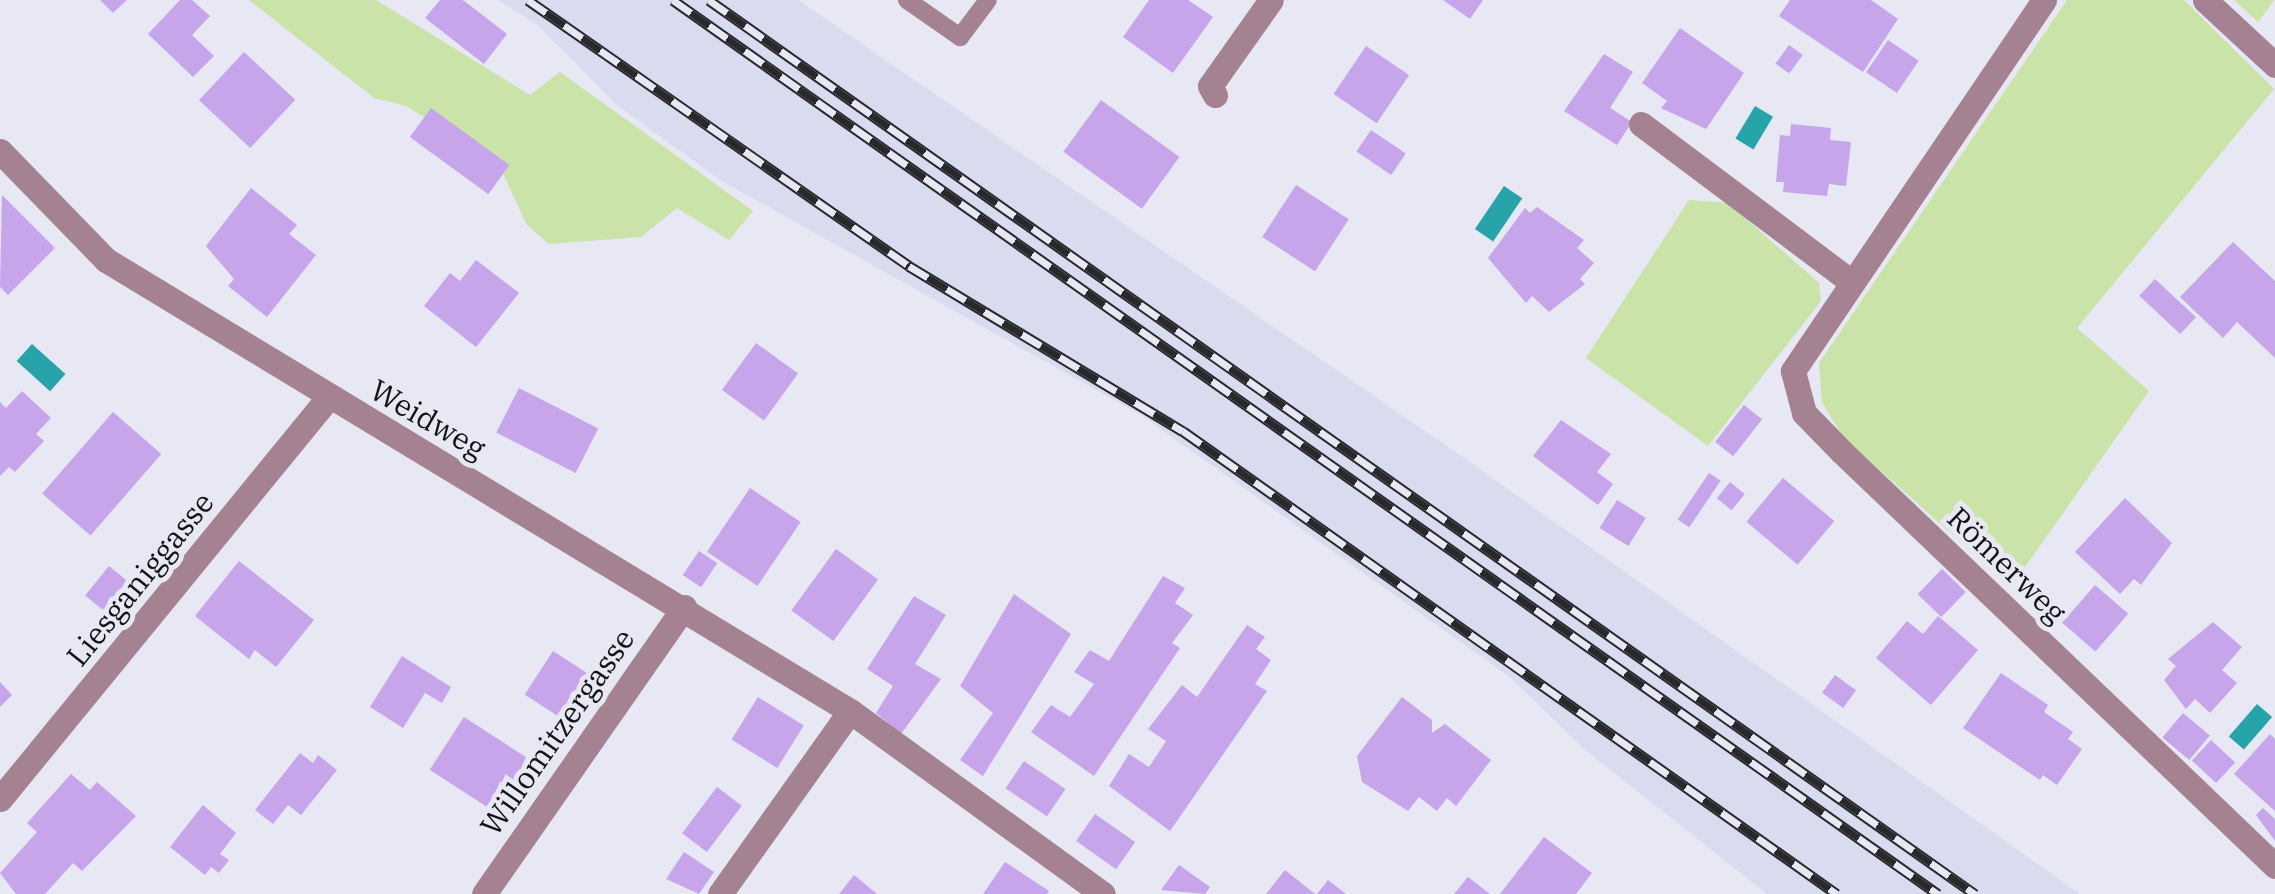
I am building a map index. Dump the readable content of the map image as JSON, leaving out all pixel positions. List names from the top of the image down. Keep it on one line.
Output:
{"streets":{"street":["Weidweg","Römerweg","Liesganiggasse","Willomitzergasse"]},"crossings":[["Weidweg","Liesganiggasse"],["Weidweg","Willomitzergasse"]]}
